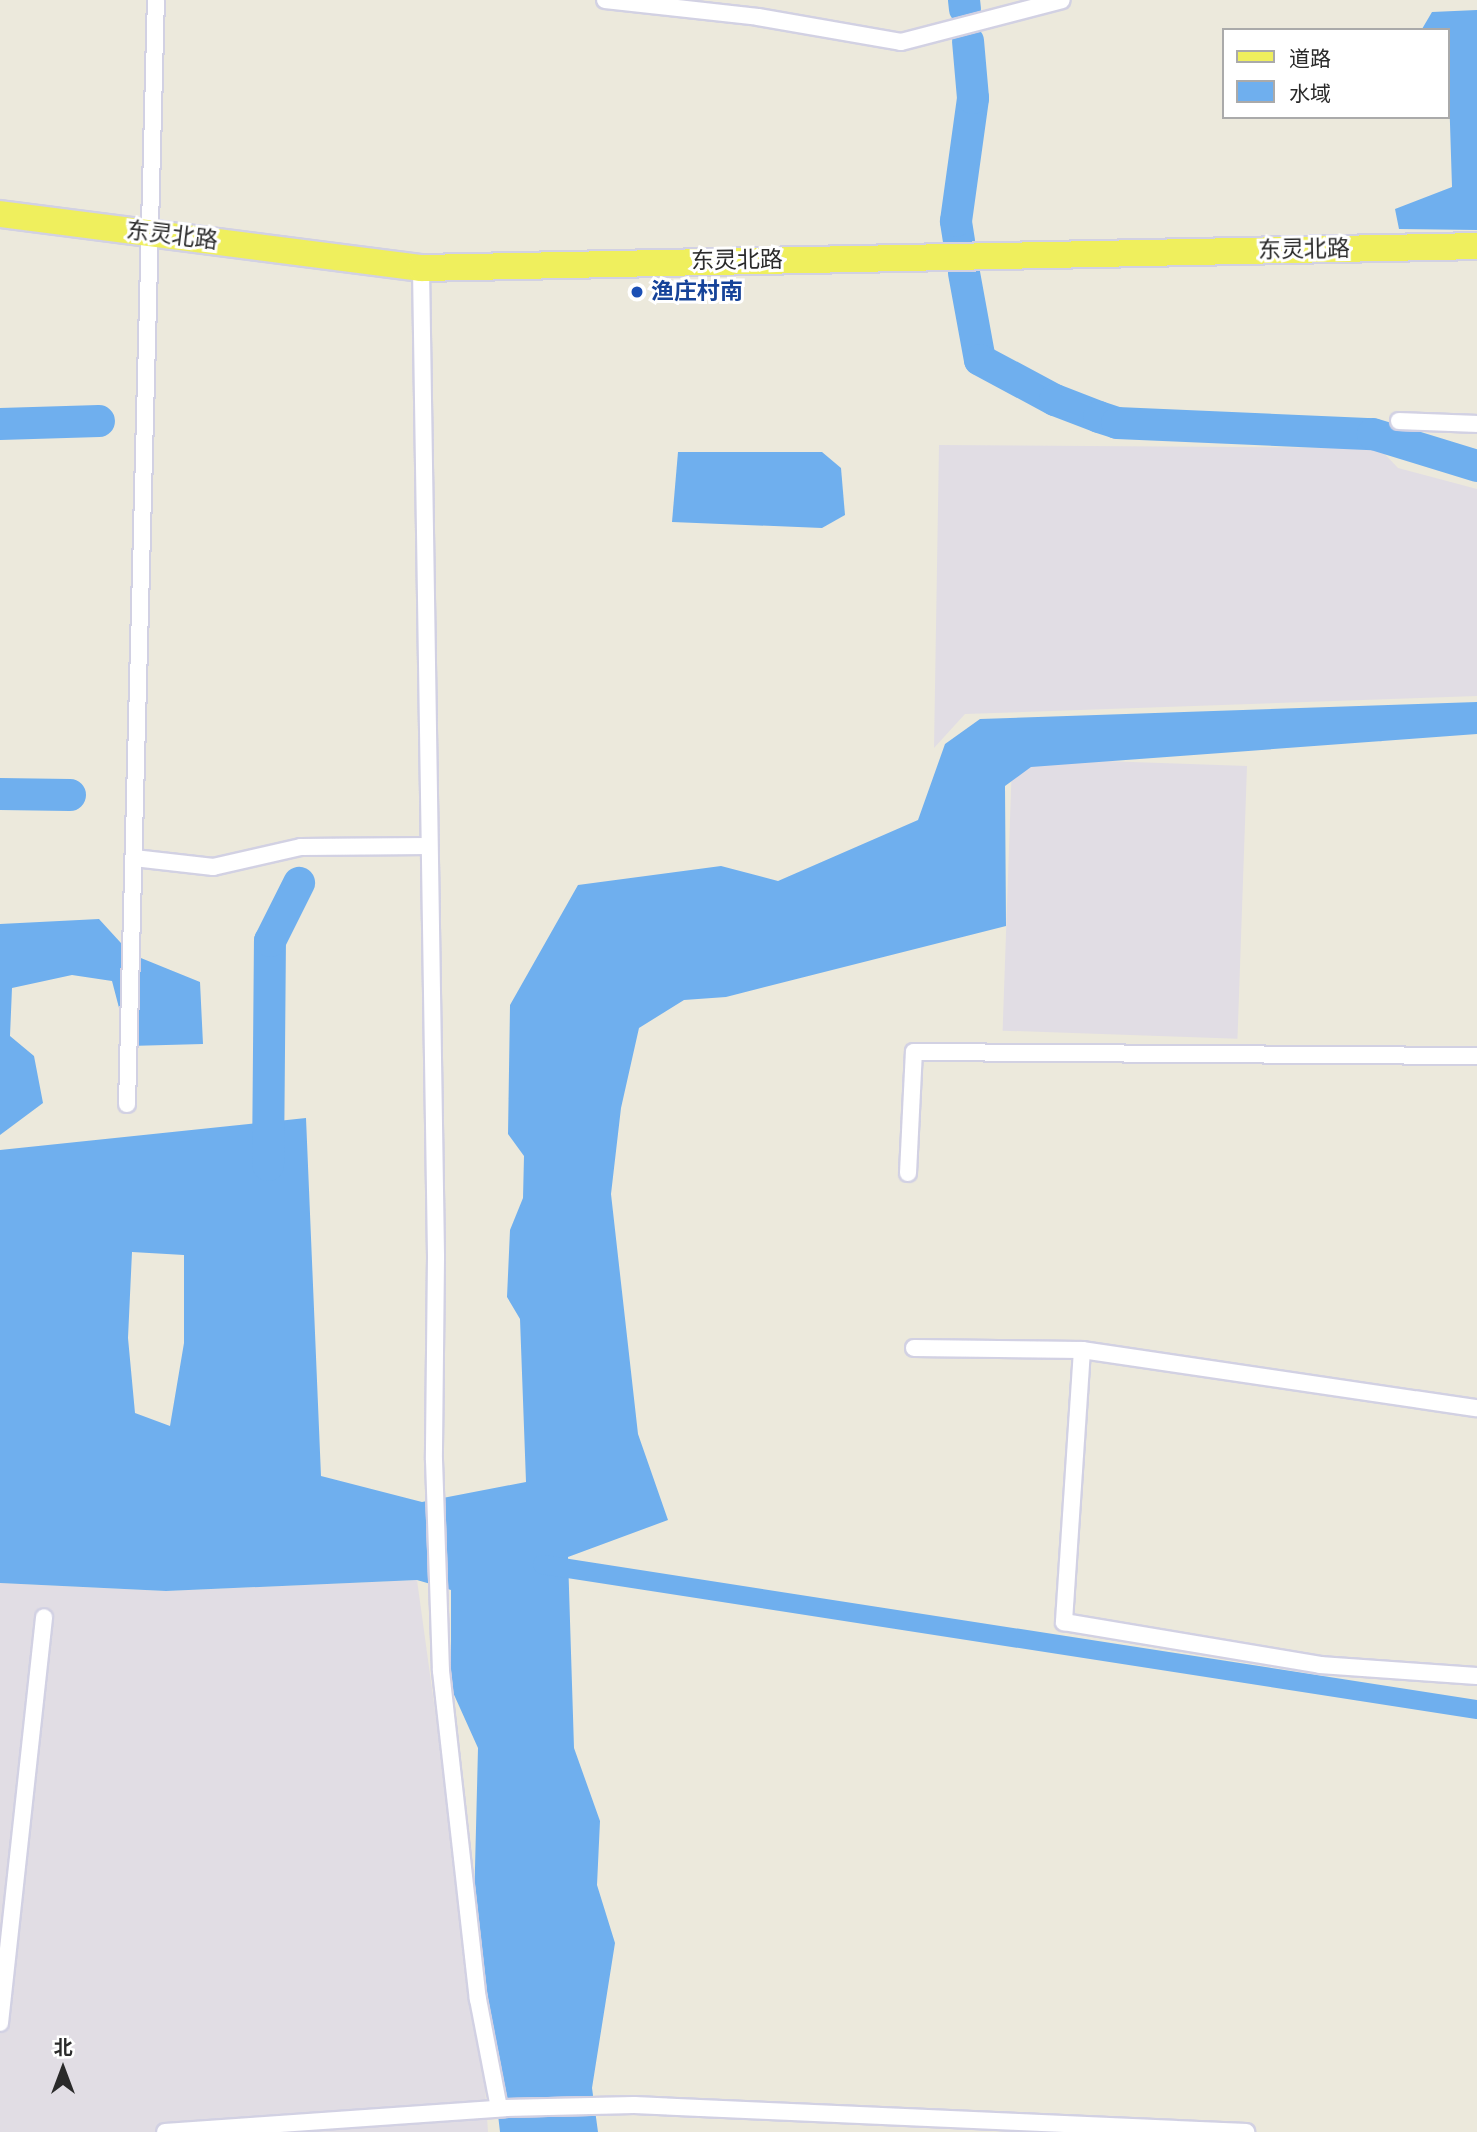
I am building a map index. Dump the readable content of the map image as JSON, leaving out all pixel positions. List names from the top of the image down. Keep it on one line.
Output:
{"streets":{"main road":["东灵北路"]},"places":["渔庄村南"],"legend":["道路","水域"],"north":"top"}
